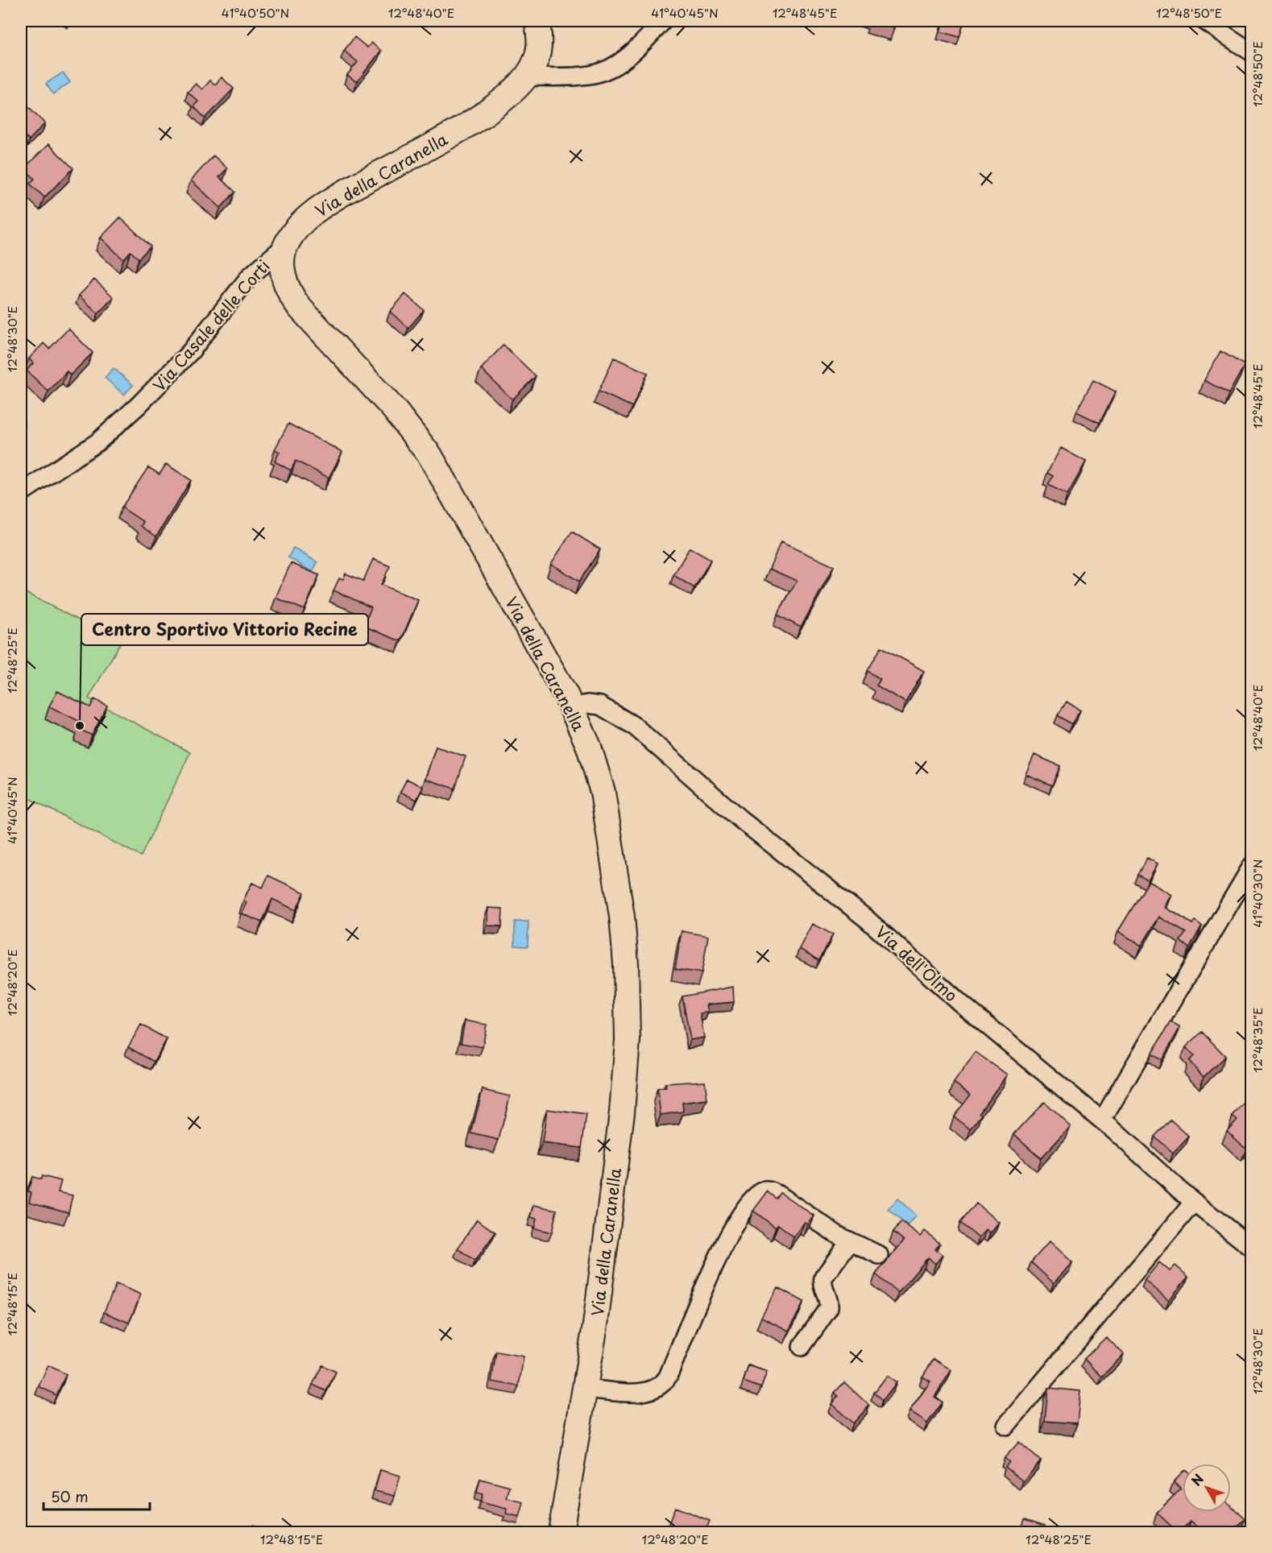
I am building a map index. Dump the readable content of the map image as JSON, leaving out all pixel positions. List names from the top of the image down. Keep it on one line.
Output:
{"streets":{"main road":["Via della Caranella"],"street":["Via Casale delle Corti","Via dell'Olmo"]},"crossings":[["Via della Caranella","Via Casale delle Corti"],["Via della Caranella","Via dell'Olmo"]],"places":["Centro Sportivo Vittorio Recine"],"scale_bar":"50 m","north":"top left","coordinates":["41°40'50\"N","12°48'40\"E","41°40'45\"N","12°48'45\"E","12°48'50\"E","12°48'30\"E","12°48'25\"E","41°40'30\"N","12°48'20\"E","12°48'35\"E","12°48'15\"E"]}
